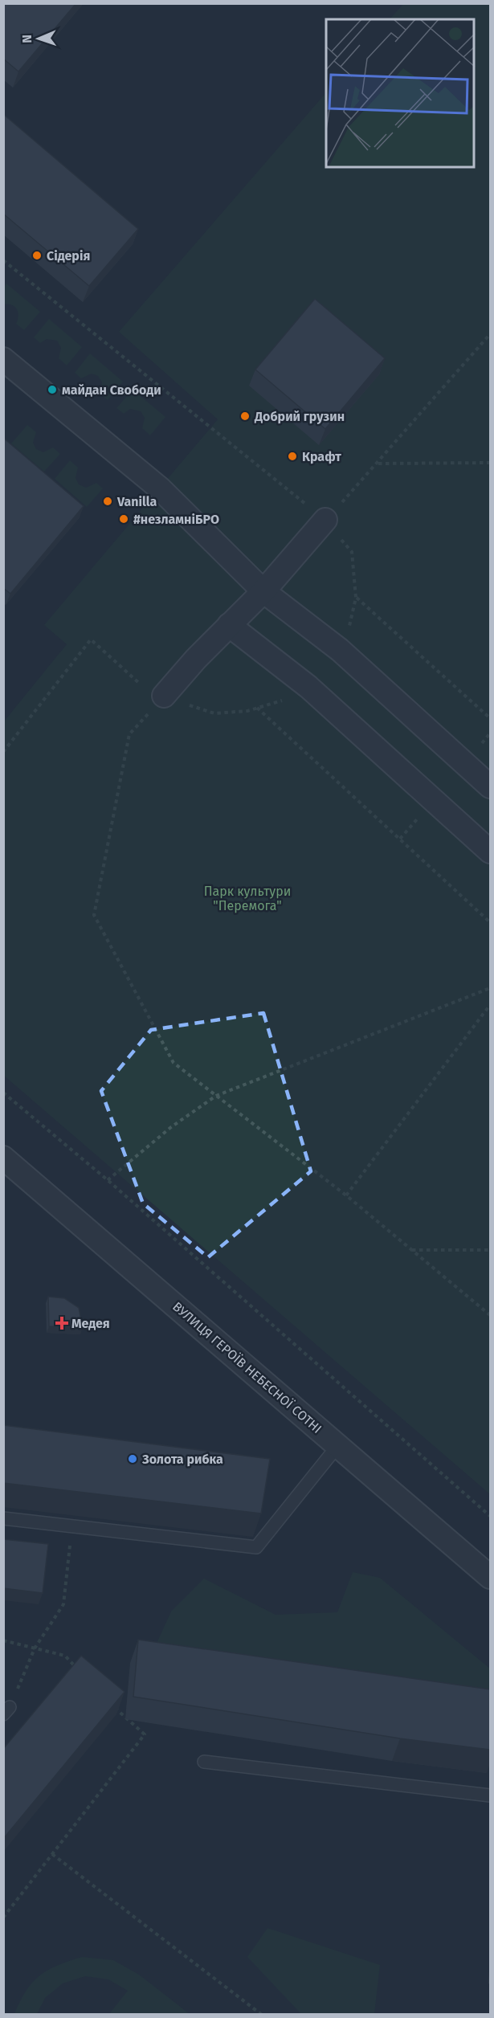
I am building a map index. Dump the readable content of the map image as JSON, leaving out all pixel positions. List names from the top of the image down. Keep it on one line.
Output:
{"streets":{"street":["ВУЛИЦЯ ГЕРОЇВ НЕБЕСНОЇ СОТНІ"]},"parks":["Парк культури \"Перемога\""],"places":{"other":["Сідерія","майдан Свободи","Добрий грузин","Крафт","Vanilla","#незламніБРО","Золота рибка"],"health":["Медея"]},"north":"left"}
